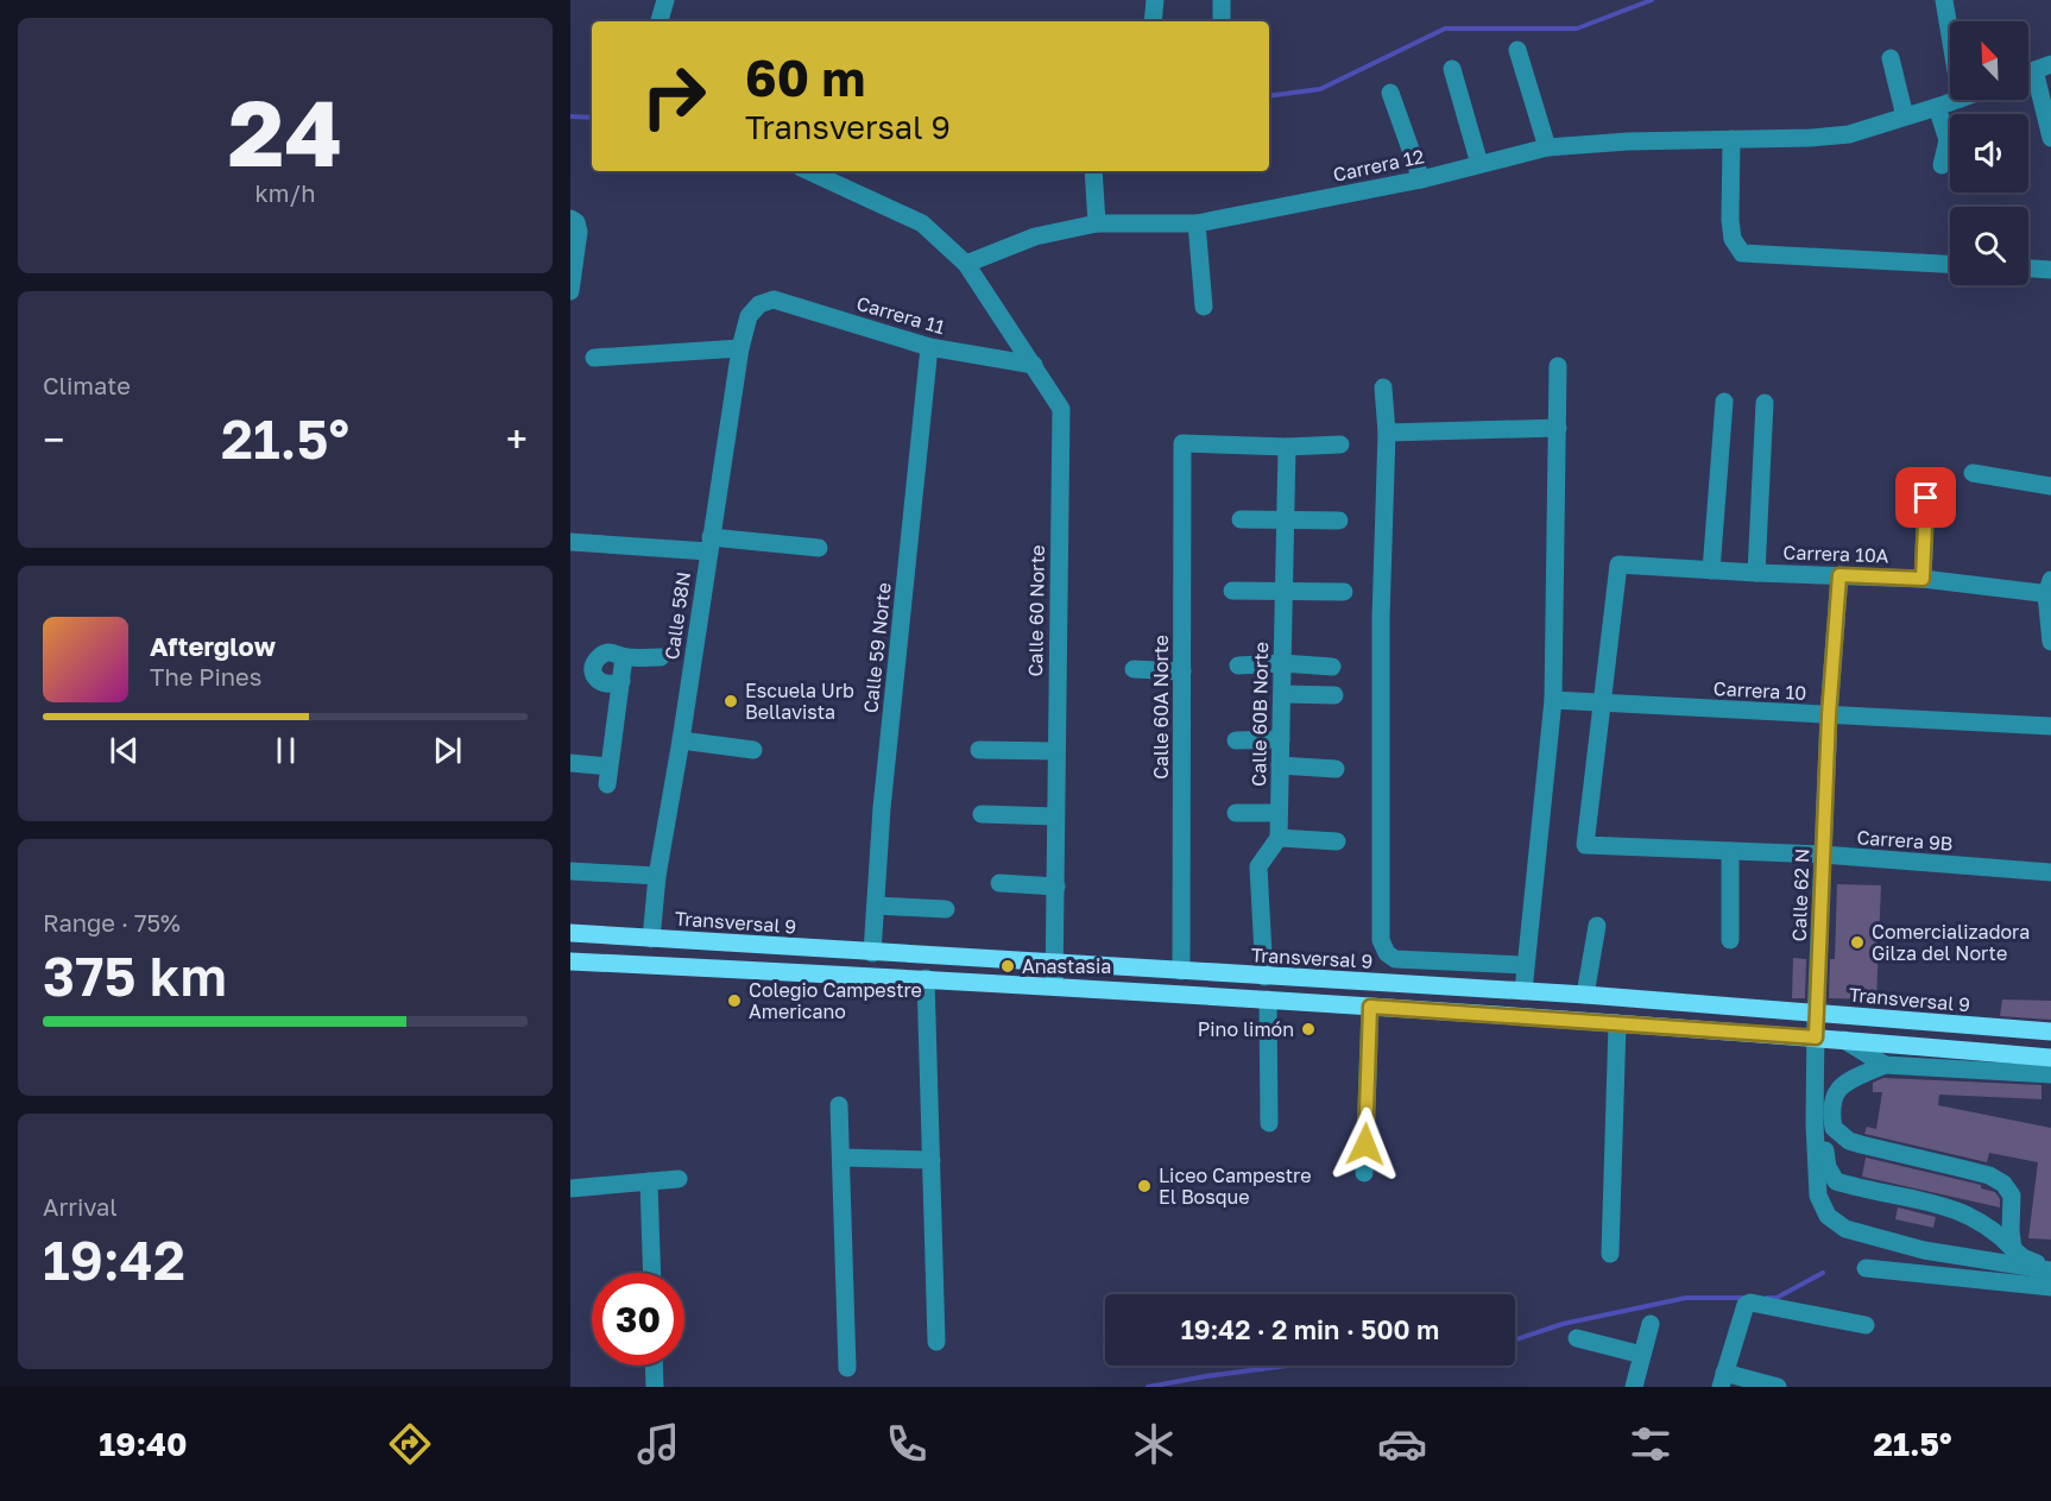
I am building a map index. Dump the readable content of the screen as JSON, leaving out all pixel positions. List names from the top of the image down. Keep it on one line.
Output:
{"streets":{"main road":["Transversal 9"],"street":["Carrera 12","Carrera 11","Carrera 10A","Calle 60 Norte","Calle 58N","Calle 59 Norte","Carrera 10","Calle 60A Norte","Calle 60B Norte","Carrera 9B","Calle 62 N"]},"crossings":[["Carrera 12","Calle 60 Norte"],["Carrera 11","Calle 60 Norte"],["Carrera 11","Calle 58N"],["Carrera 11","Calle 59 Norte"],["Carrera 10A","Carrera 10"],["Carrera 10A","Carrera 9B"],["Carrera 10A","Calle 62 N"],["Calle 60 Norte","Transversal 9"],["Calle 58N","Transversal 9"],["Calle 59 Norte","Transversal 9"],["Carrera 10","Carrera 9B"],["Carrera 10","Calle 62 N"],["Calle 60A Norte","Calle 60B Norte"],["Calle 60A Norte","Transversal 9"],["Carrera 9B","Calle 62 N"],["Calle 62 N","Transversal 9"]],"places":["Escuela Urb Bellavista","Comercializadora Gilza del Norte","Anastasia","Colegio Campestre Americano","Pino limón","Liceo Campestre El Bosque"],"north":"top left","page":{"tile":[["24","km/h"],"Climate",["Range · 75%","375 km"],["Arrival","19:42"]],"turn":["60 m","Transversal 9"],"heat":["−","21.5°","+"],"song":["Afterglow","The Pines"],"limit":"30","trip":"19:42 · 2 min · 500 m","tabs":["19:40","21.5°"]}}
